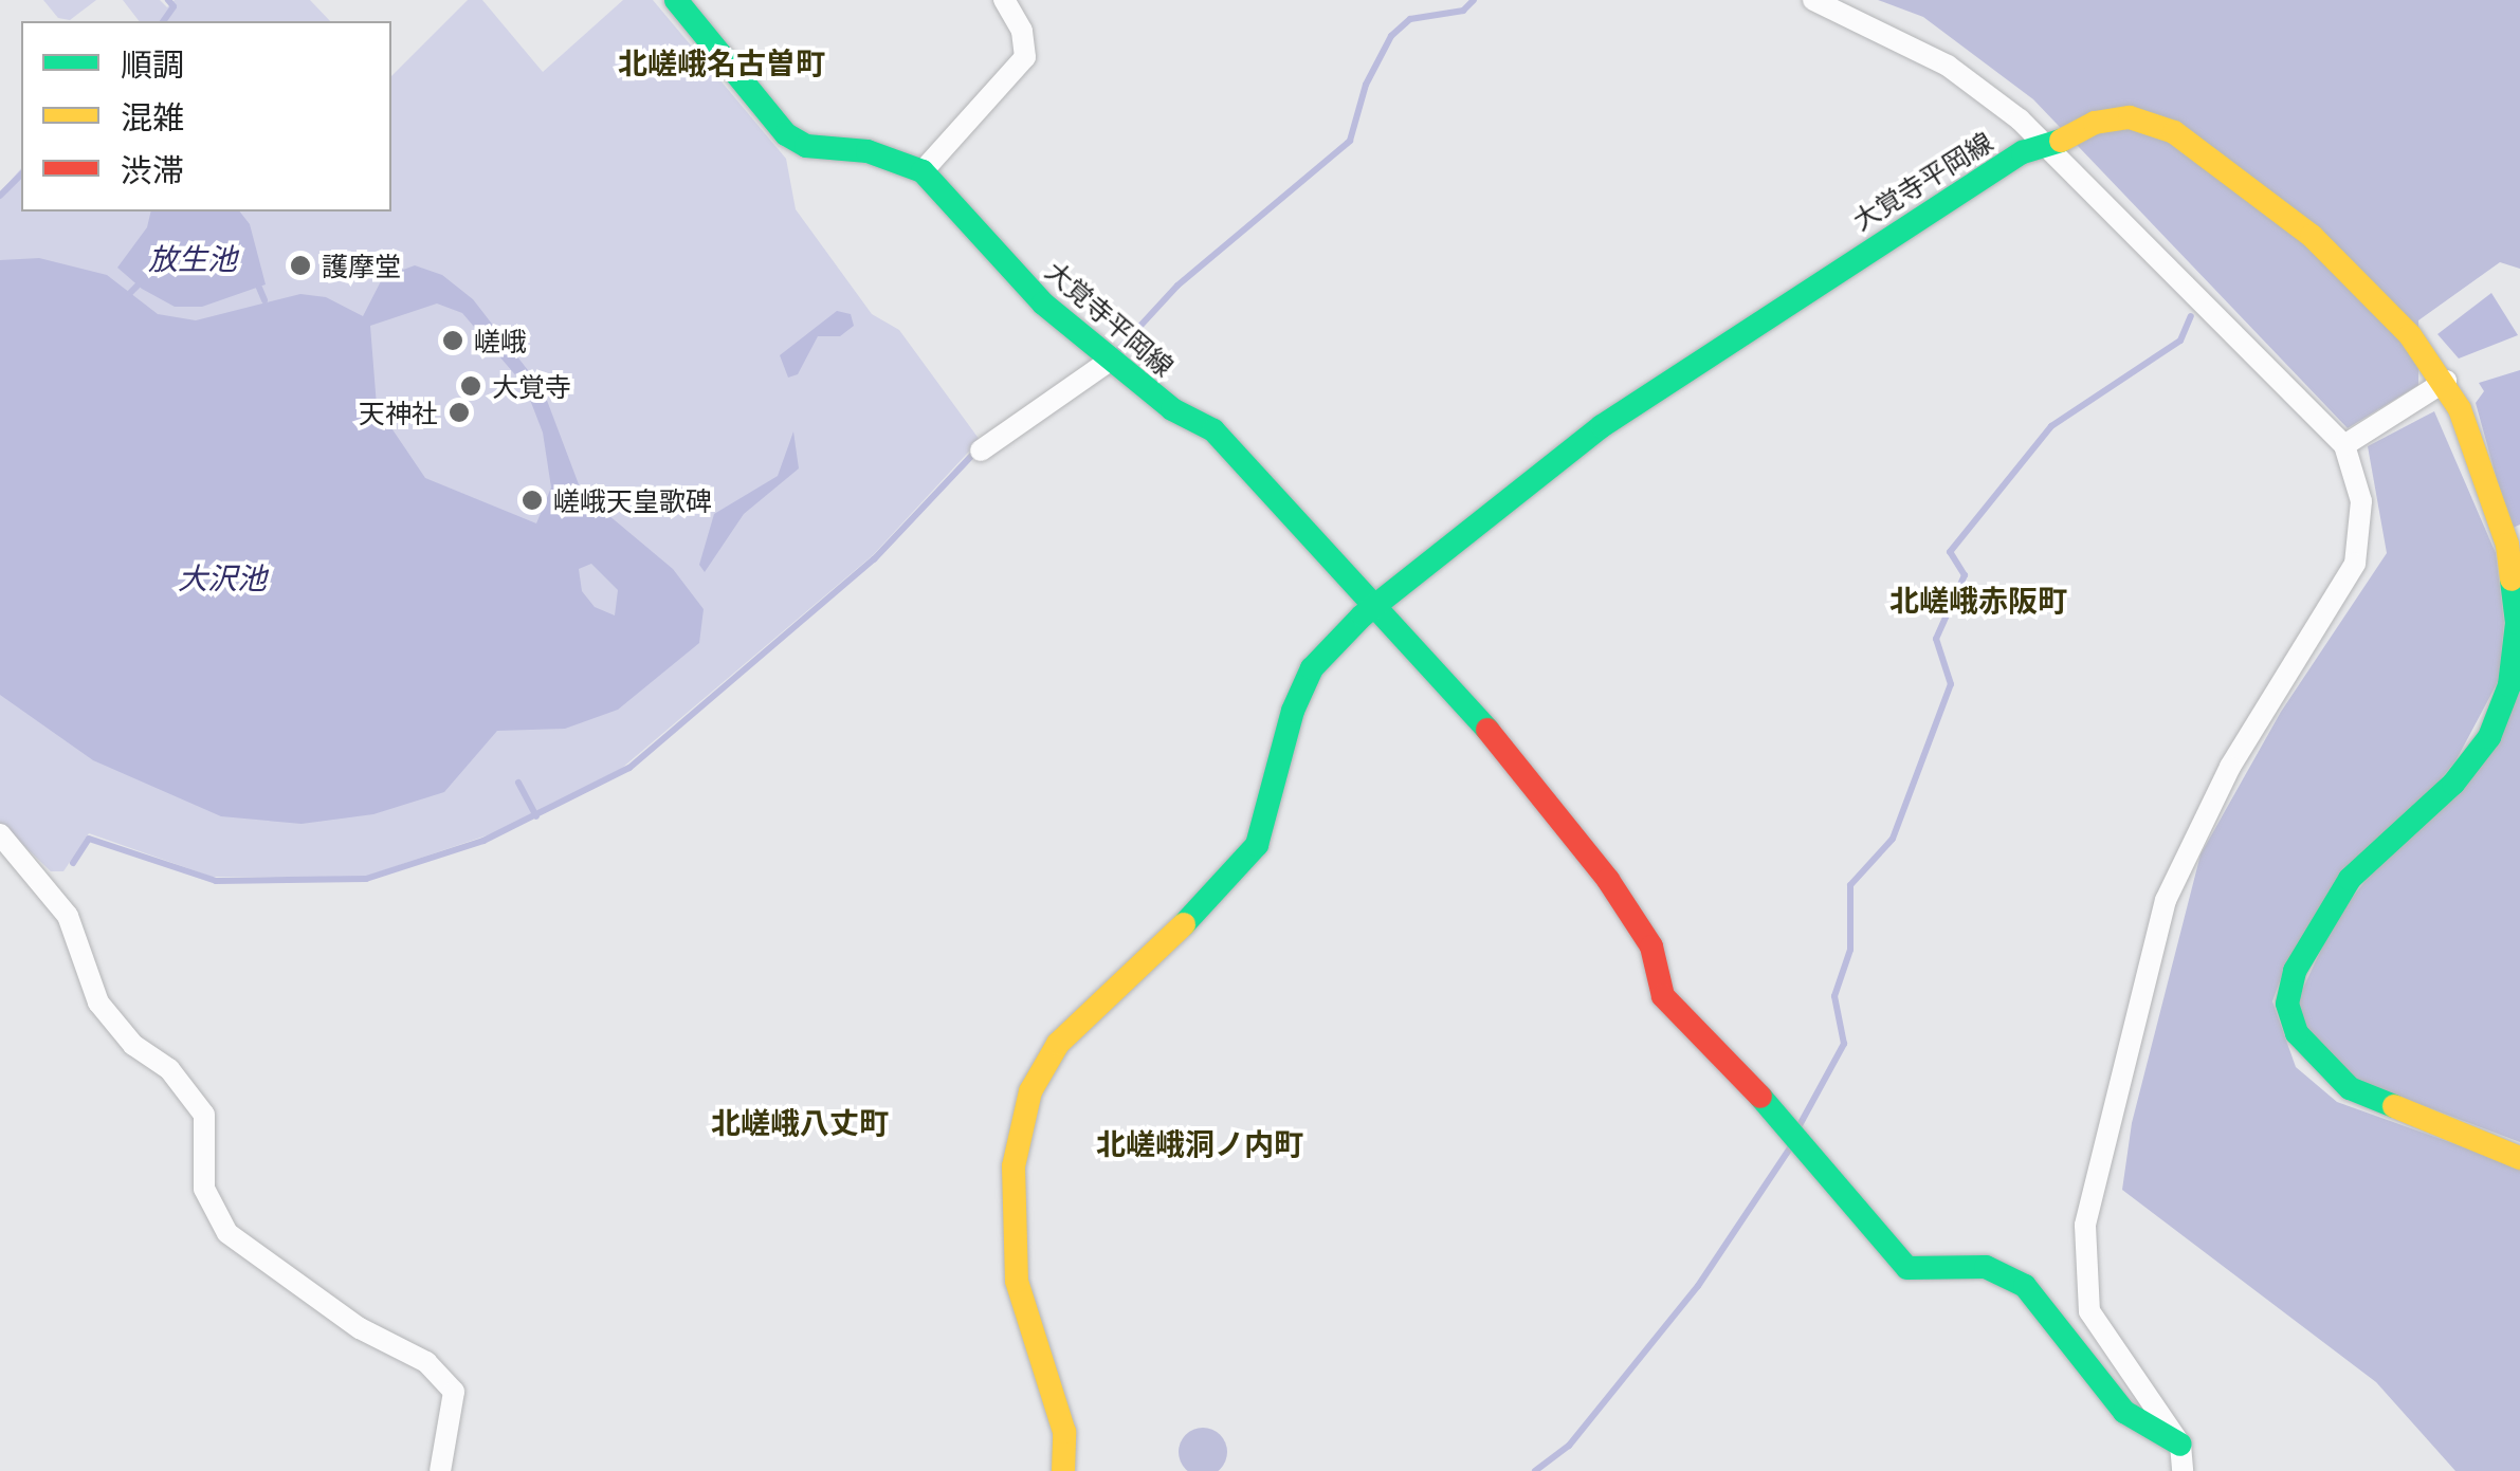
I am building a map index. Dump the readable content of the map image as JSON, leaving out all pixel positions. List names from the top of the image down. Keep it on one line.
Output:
{"streets":{"main road":["大覚寺平岡線"]},"districts":["北嵯峨名古曽町","北嵯峨赤阪町","北嵯峨八丈町","北嵯峨洞ノ内町"],"water":["放生池","大沢池"],"places":["護摩堂","嵯峨","大覚寺","天神社","嵯峨天皇歌碑"],"legend":["順調","混雑","渋滞"]}
